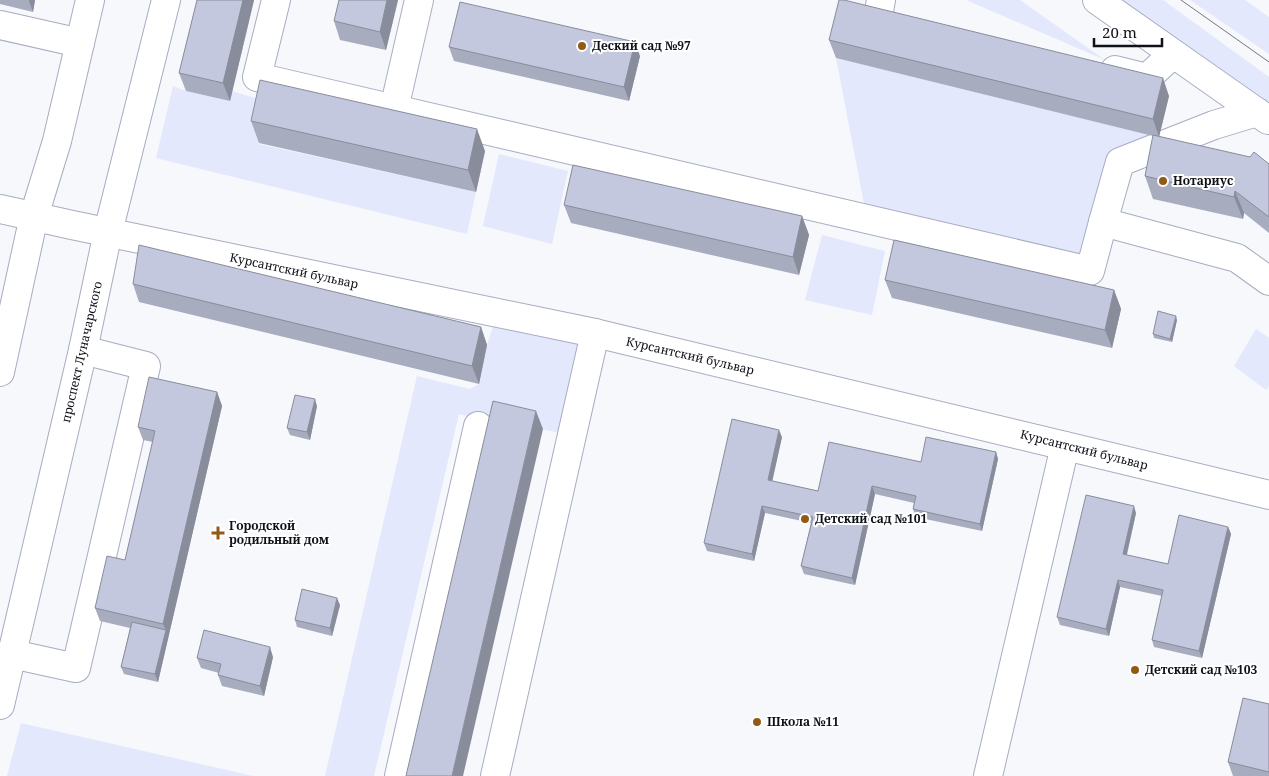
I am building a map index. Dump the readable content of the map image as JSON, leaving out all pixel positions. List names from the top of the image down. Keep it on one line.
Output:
{"streets":{"street":["Курсантский бульвар","проспект Луначарского"]},"crossings":[["Курсантский бульвар","проспект Луначарского"]],"places":{"other":["Деский сад №97","Нотариус","Детский сад №101","Детский сад №103","Школа №11"],"health":["Городской родильный дом"]},"scale_bar":"20 m"}
